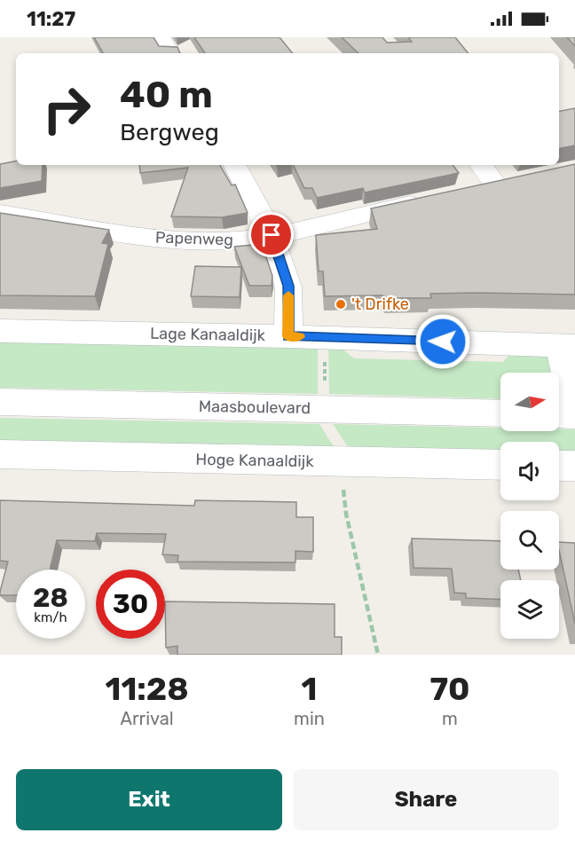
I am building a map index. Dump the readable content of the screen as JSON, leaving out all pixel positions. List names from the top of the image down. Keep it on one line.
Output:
{"streets":{"street":["Papenweg","Lage Kanaaldijk","Maasboulevard","Hoge Kanaaldijk"]},"places":["'t Drifke"],"north":"right","page":{"status":"11:27","turn":["40 m","Bergweg"],"speed":"28 km/h","limit":"30","eta":["11:28","Arrival","1","min","70","m"],"buttons":["Exit","Share"]}}
